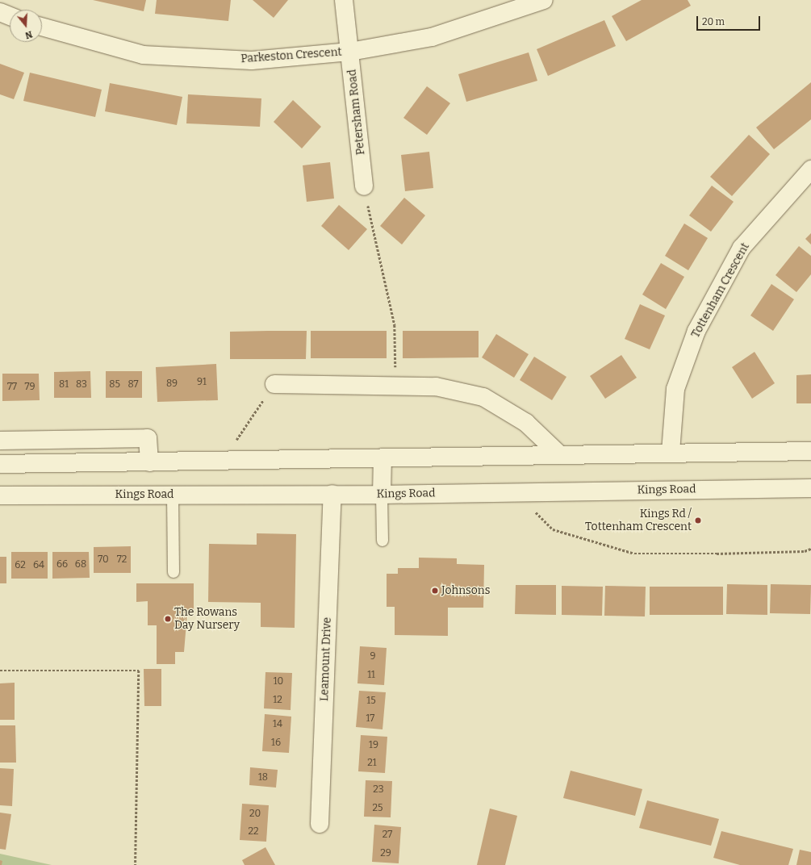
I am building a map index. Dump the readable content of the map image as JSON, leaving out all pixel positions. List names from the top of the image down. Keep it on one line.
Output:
{"streets":{"street":["Parkeston Crescent","Petersham Road","Tottenham Crescent","Kings Road","Leamount Drive"]},"crossings":[["Parkeston Crescent","Petersham Road"],["Kings Road","Leamount Drive"]],"places":["Kings Rd / Tottenham Crescent","Johnsons","The Rowans Day Nursery"],"house_numbers":["91","89","81","83","85","87","77","79","70","72","66","68","62","64","9","11","10","12","15","17","14","16","19","21","18","23","25","20","22","27","29"],"scale_bar":"20 m","north":"bottom"}
